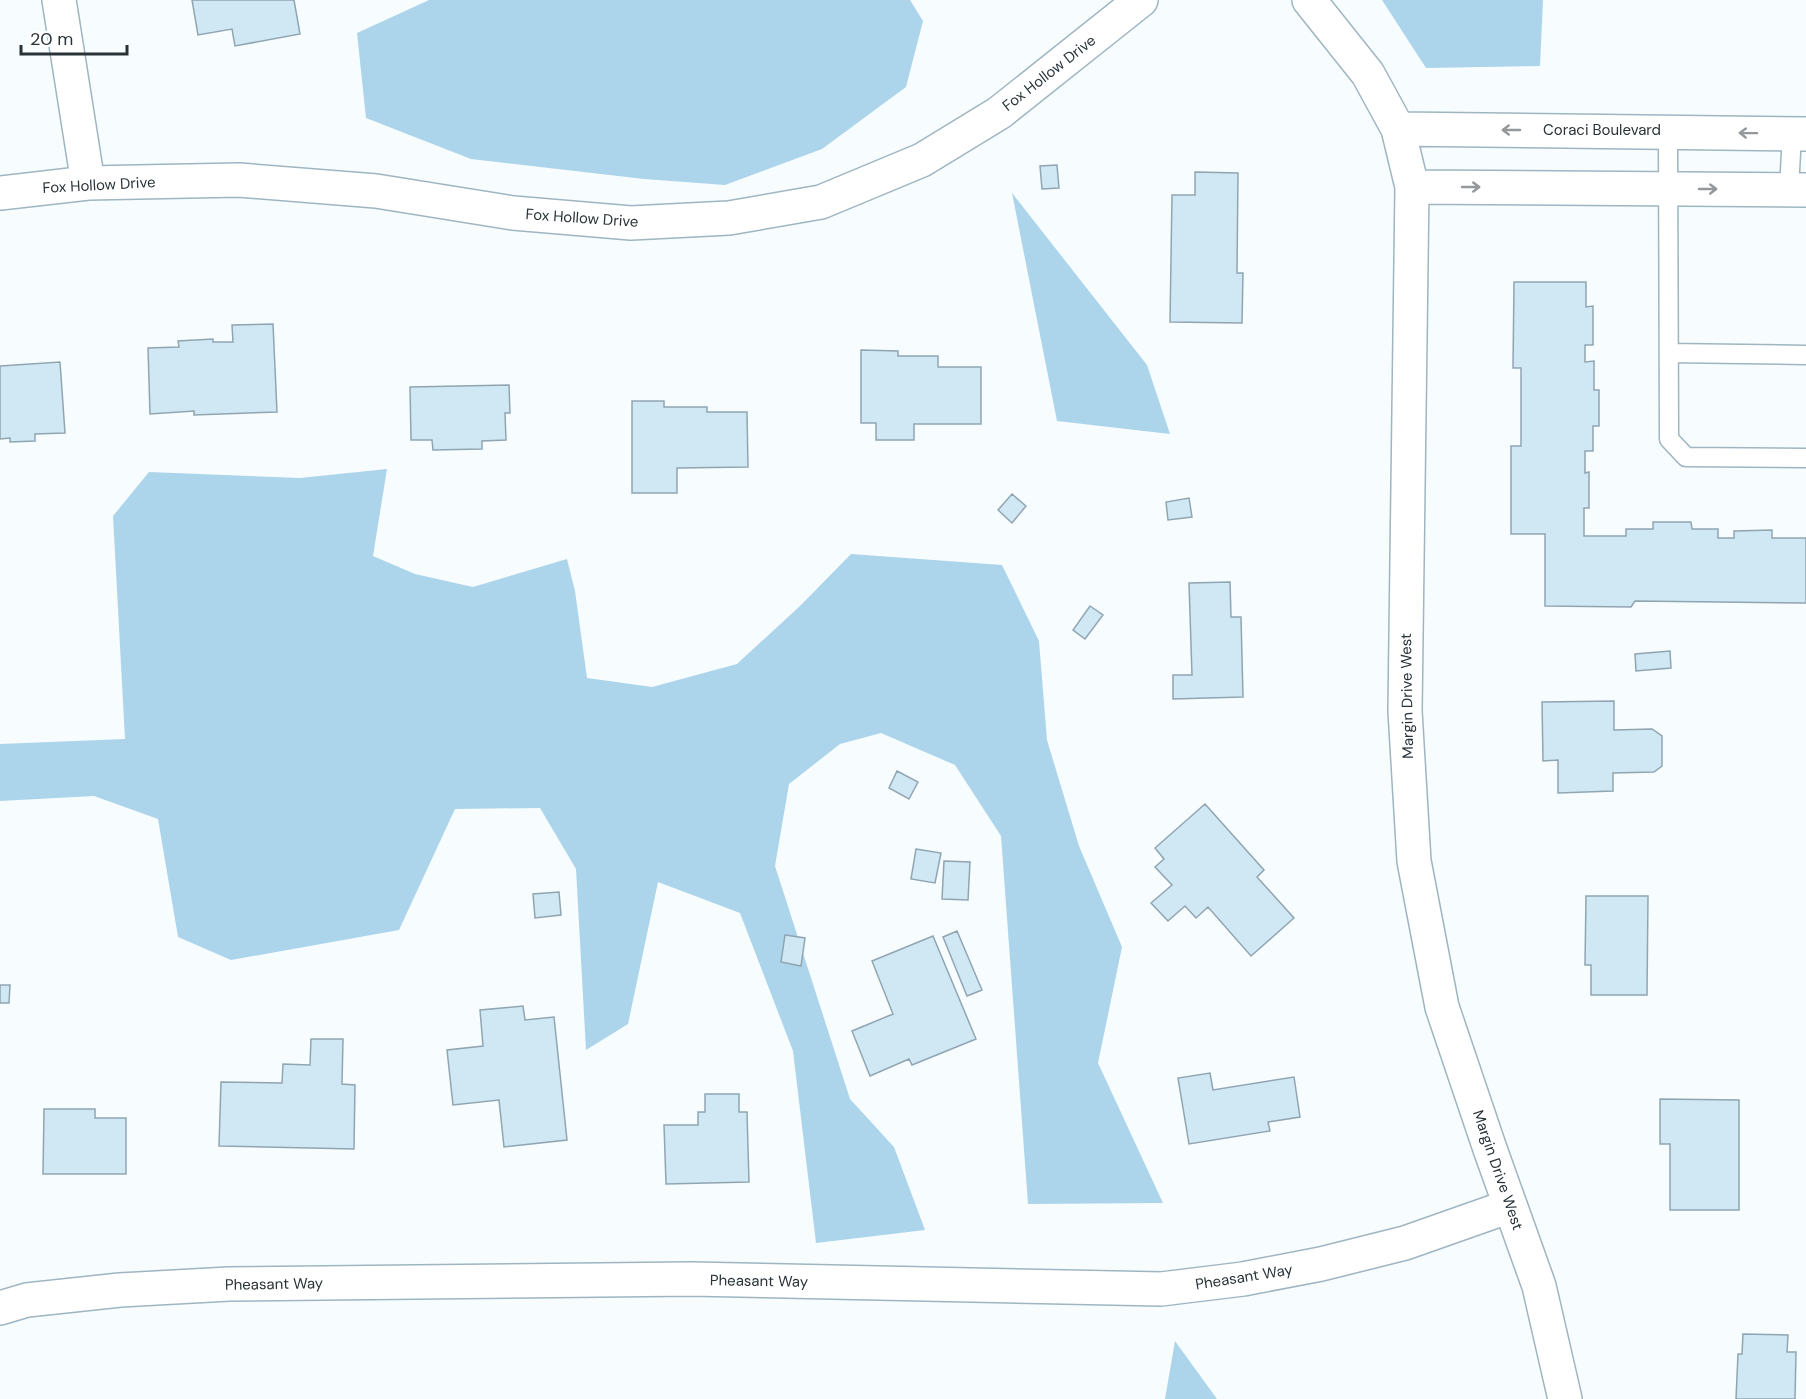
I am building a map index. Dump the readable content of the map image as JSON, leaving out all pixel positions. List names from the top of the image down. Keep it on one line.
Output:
{"streets":{"street":["Fox Hollow Drive","Coraci Boulevard","Margin Drive West","Pheasant Way"]},"crossings":[["Coraci Boulevard","Margin Drive West"],["Margin Drive West","Pheasant Way"]],"scale_bar":"20 m"}
